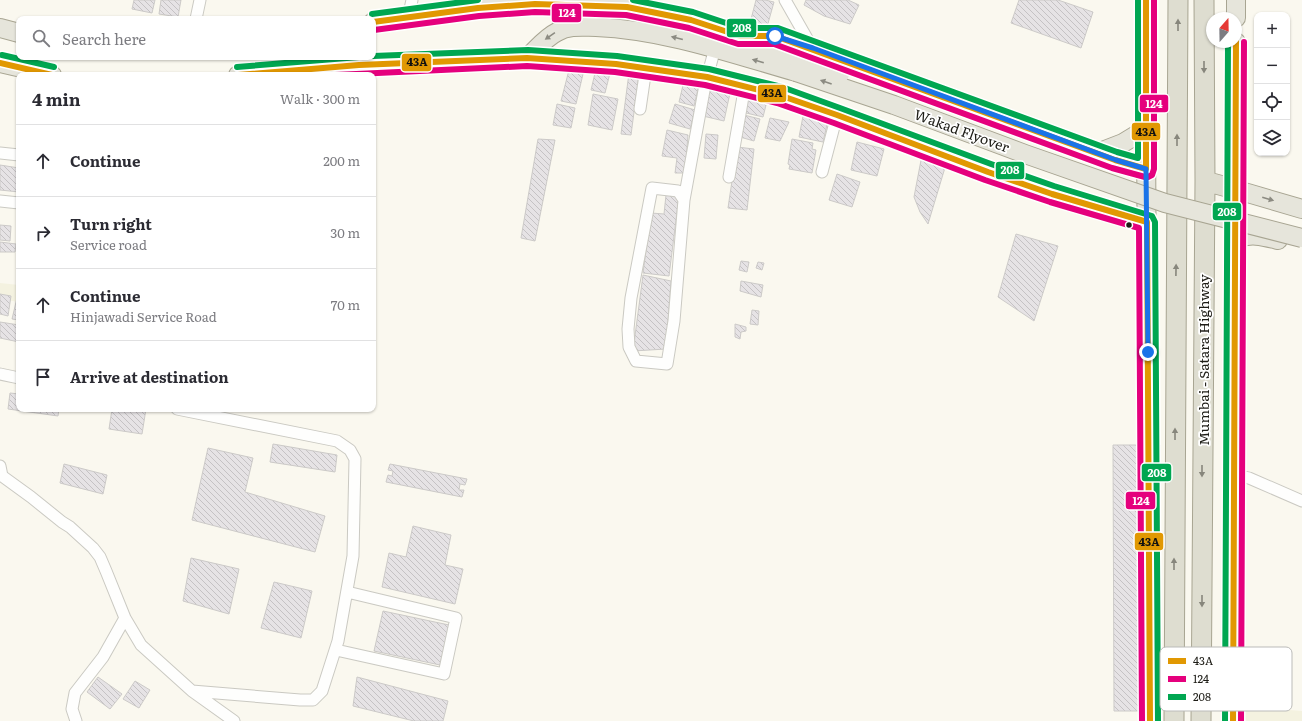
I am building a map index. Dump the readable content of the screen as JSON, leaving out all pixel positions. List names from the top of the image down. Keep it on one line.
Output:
{"streets":{"highway":["Mumbai - Satara Highway"],"main road":["Wakad Flyover"]},"lines":["transit line 43A","transit line 124","transit line 208"],"legend":["43A","124","208"],"north":"top","page":{"map_buttons":["+","−"],"search":"Search here","heading":["4 min","Walk · 300 m"],"list":[["Continue","200 m"],["Turn right","Service road","30 m"],["Continue","Hinjawadi Service Road","70 m"],"Arrive at destination"]}}
